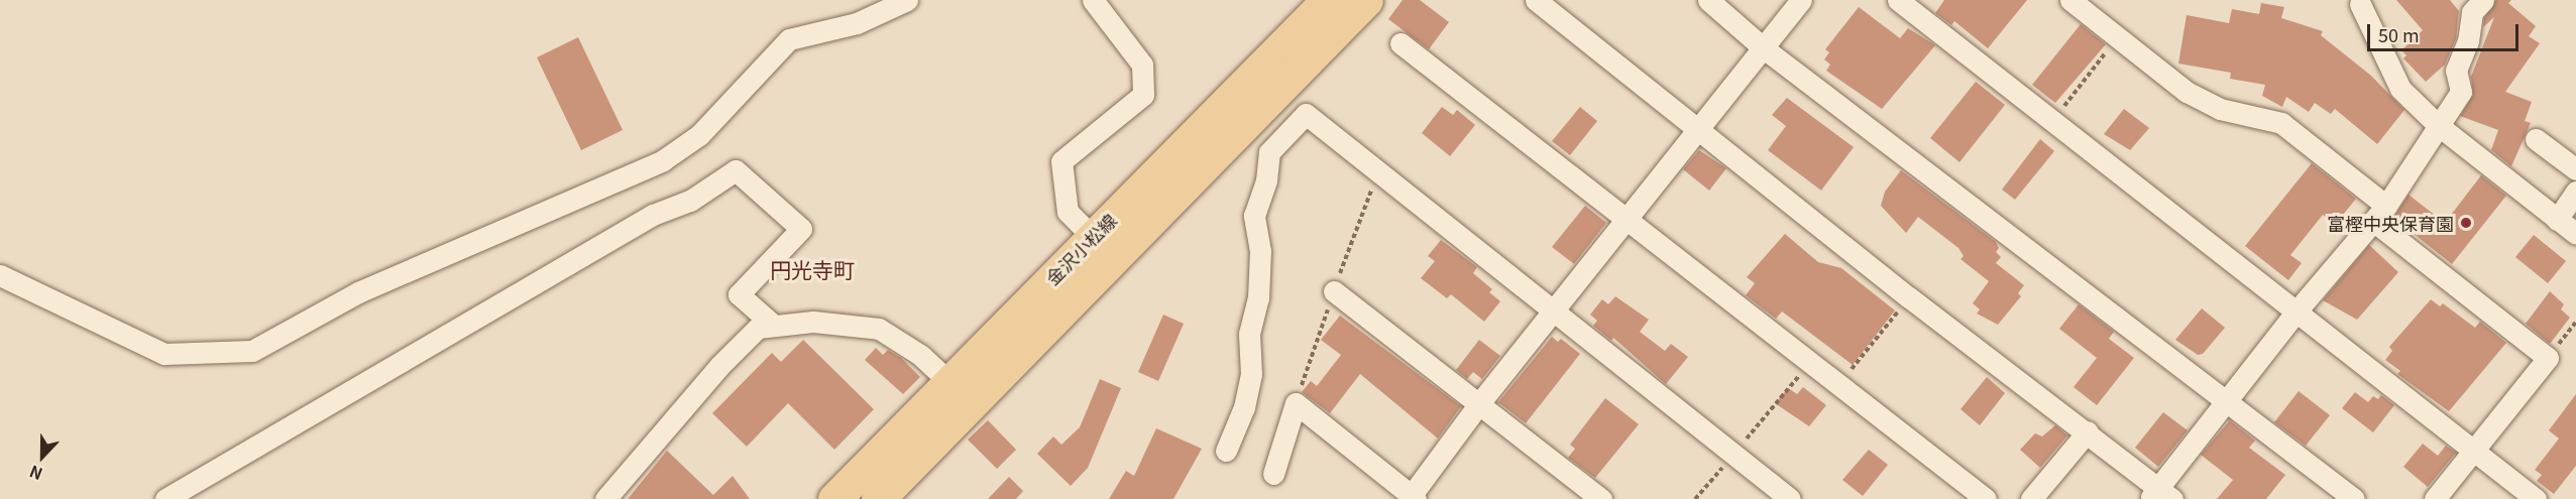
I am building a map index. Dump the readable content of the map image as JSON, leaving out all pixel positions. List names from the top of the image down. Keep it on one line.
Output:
{"streets":{"main road":["金沢小松線"]},"districts":["円光寺町"],"places":["富樫中央保育園"],"scale_bar":"50 m","north":"bottom"}
